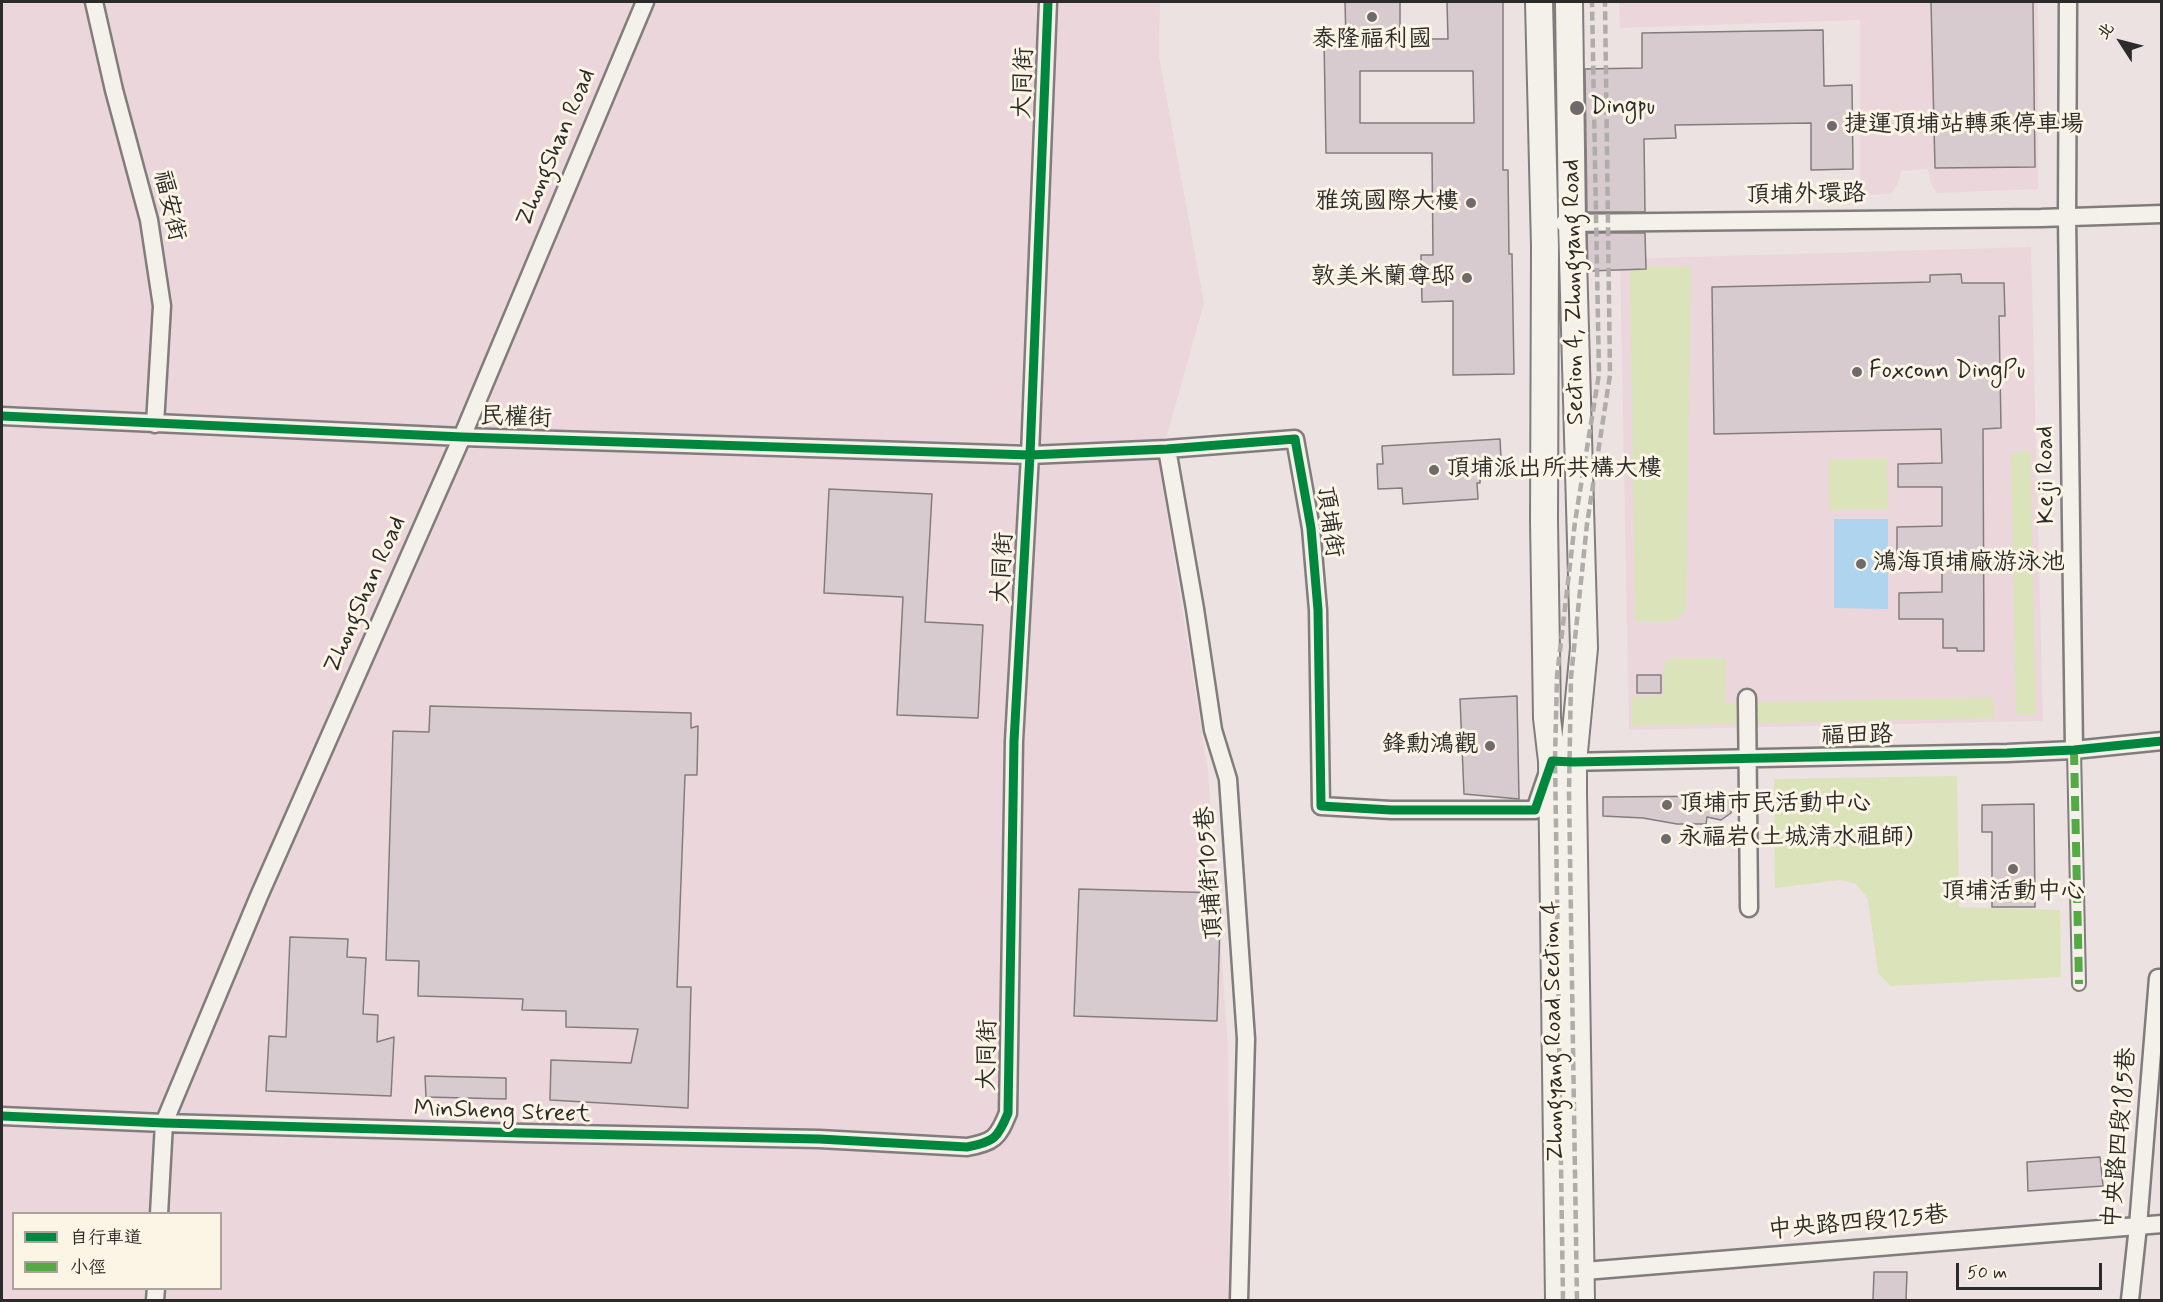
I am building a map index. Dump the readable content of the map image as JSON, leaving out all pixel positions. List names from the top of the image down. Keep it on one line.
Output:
{"streets":{"main road":["Section 4, Zhongyang Road","Zhongyang Road Section 4"],"street":["大同街","ZhongShan Road","頂埔外環路","福安街","民權街","Keji Road","頂埔街","福田路","頂埔街105巷","MinSheng Street","中央路四段185巷","中央路四段125巷"]},"crossings":[["大同街","民權街"],["大同街","頂埔街"],["大同街","MinSheng Street"],["ZhongShan Road","民權街"],["ZhongShan Road","MinSheng Street"],["頂埔外環路","Section 4, Zhongyang Road"],["頂埔外環路","Keji Road"],["福安街","民權街"],["Section 4, Zhongyang Road","頂埔街"],["Section 4, Zhongyang Road","福田路"],["Section 4, Zhongyang Road","Zhongyang Road Section 4"],["民權街","頂埔街"],["Keji Road","福田路"],["頂埔街","福田路"],["頂埔街","頂埔街105巷"],["頂埔街","Zhongyang Road Section 4"],["福田路","Zhongyang Road Section 4"],["Zhongyang Road Section 4","中央路四段125巷"],["中央路四段185巷","中央路四段125巷"]],"places":["泰隆福利國","Dingpu","捷運頂埔站轉乘停車場","雅筑國際大樓","敦美米蘭尊邸","Foxconn DingPu","頂埔派出所共構大樓","鴻海頂埔廠游泳池","鋒勳鴻觀","頂埔市民活動中心","永福岩(土城清水祖師)","頂埔活動中心"],"legend":["自行車道","小徑"],"scale_bar":"50 m","north":"top left"}
